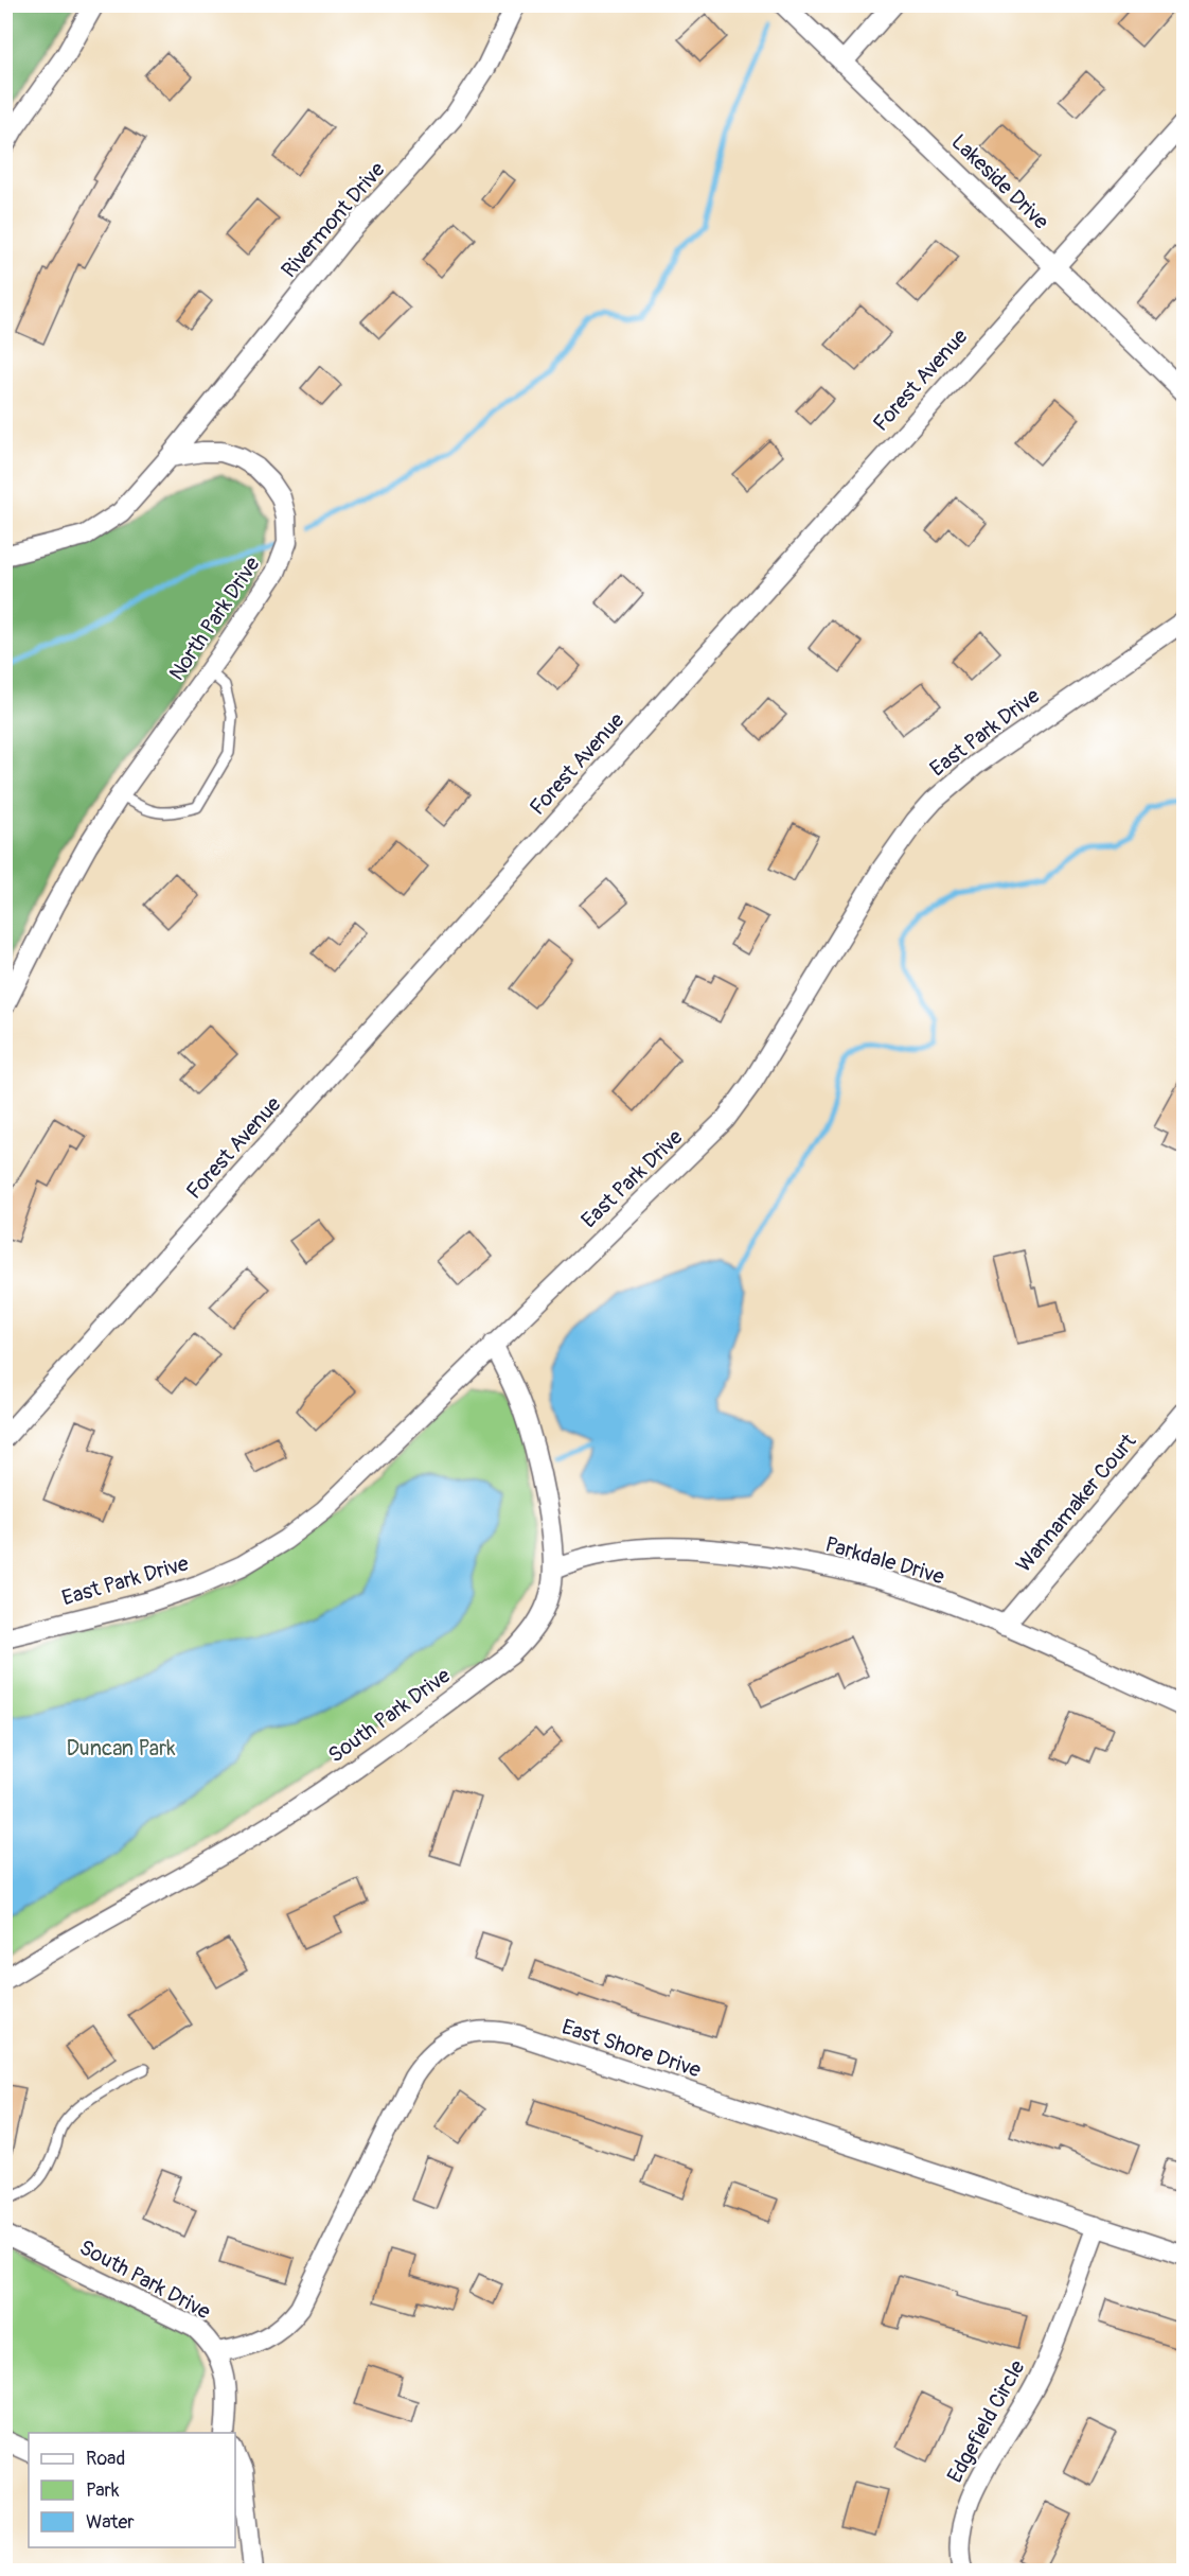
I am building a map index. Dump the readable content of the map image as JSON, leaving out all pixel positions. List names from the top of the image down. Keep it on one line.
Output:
{"streets":{"street":["Lakeside Drive","Rivermont Drive","Forest Avenue","North Park Drive","East Park Drive","Wannamaker Court","Parkdale Drive","South Park Drive","East Shore Drive","Edgefield Circle"]},"crossings":[["Lakeside Drive","Forest Avenue"],["Rivermont Drive","North Park Drive"],["East Park Drive","South Park Drive"],["Wannamaker Court","Parkdale Drive"],["Parkdale Drive","South Park Drive"],["South Park Drive","East Shore Drive"],["East Shore Drive","Edgefield Circle"]],"parks":["Duncan Park"],"legend":["Road","Park","Water"]}
